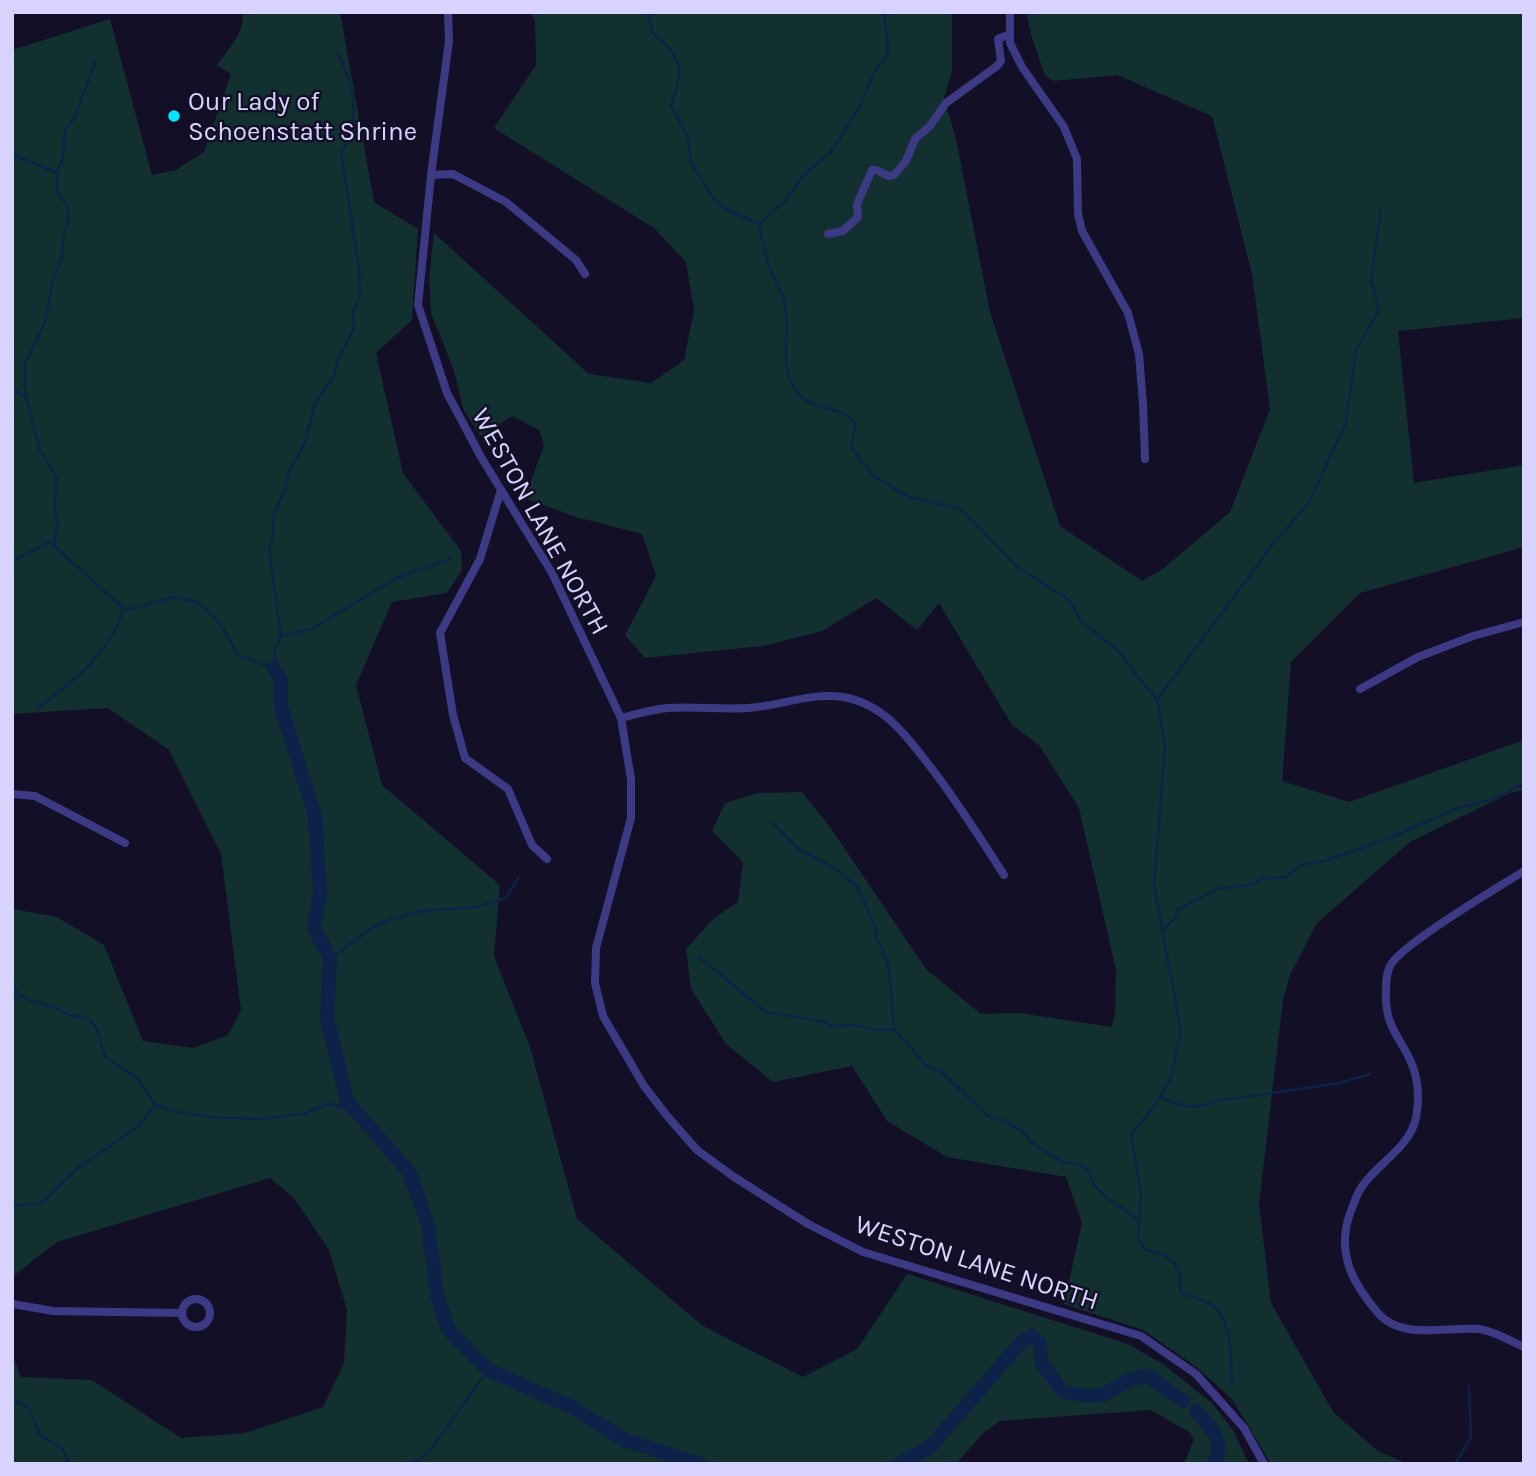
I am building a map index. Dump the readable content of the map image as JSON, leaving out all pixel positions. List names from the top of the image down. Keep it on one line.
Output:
{"streets":{"street":["WESTON LANE NORTH"]},"places":["Our Lady of Schoenstatt Shrine"]}
